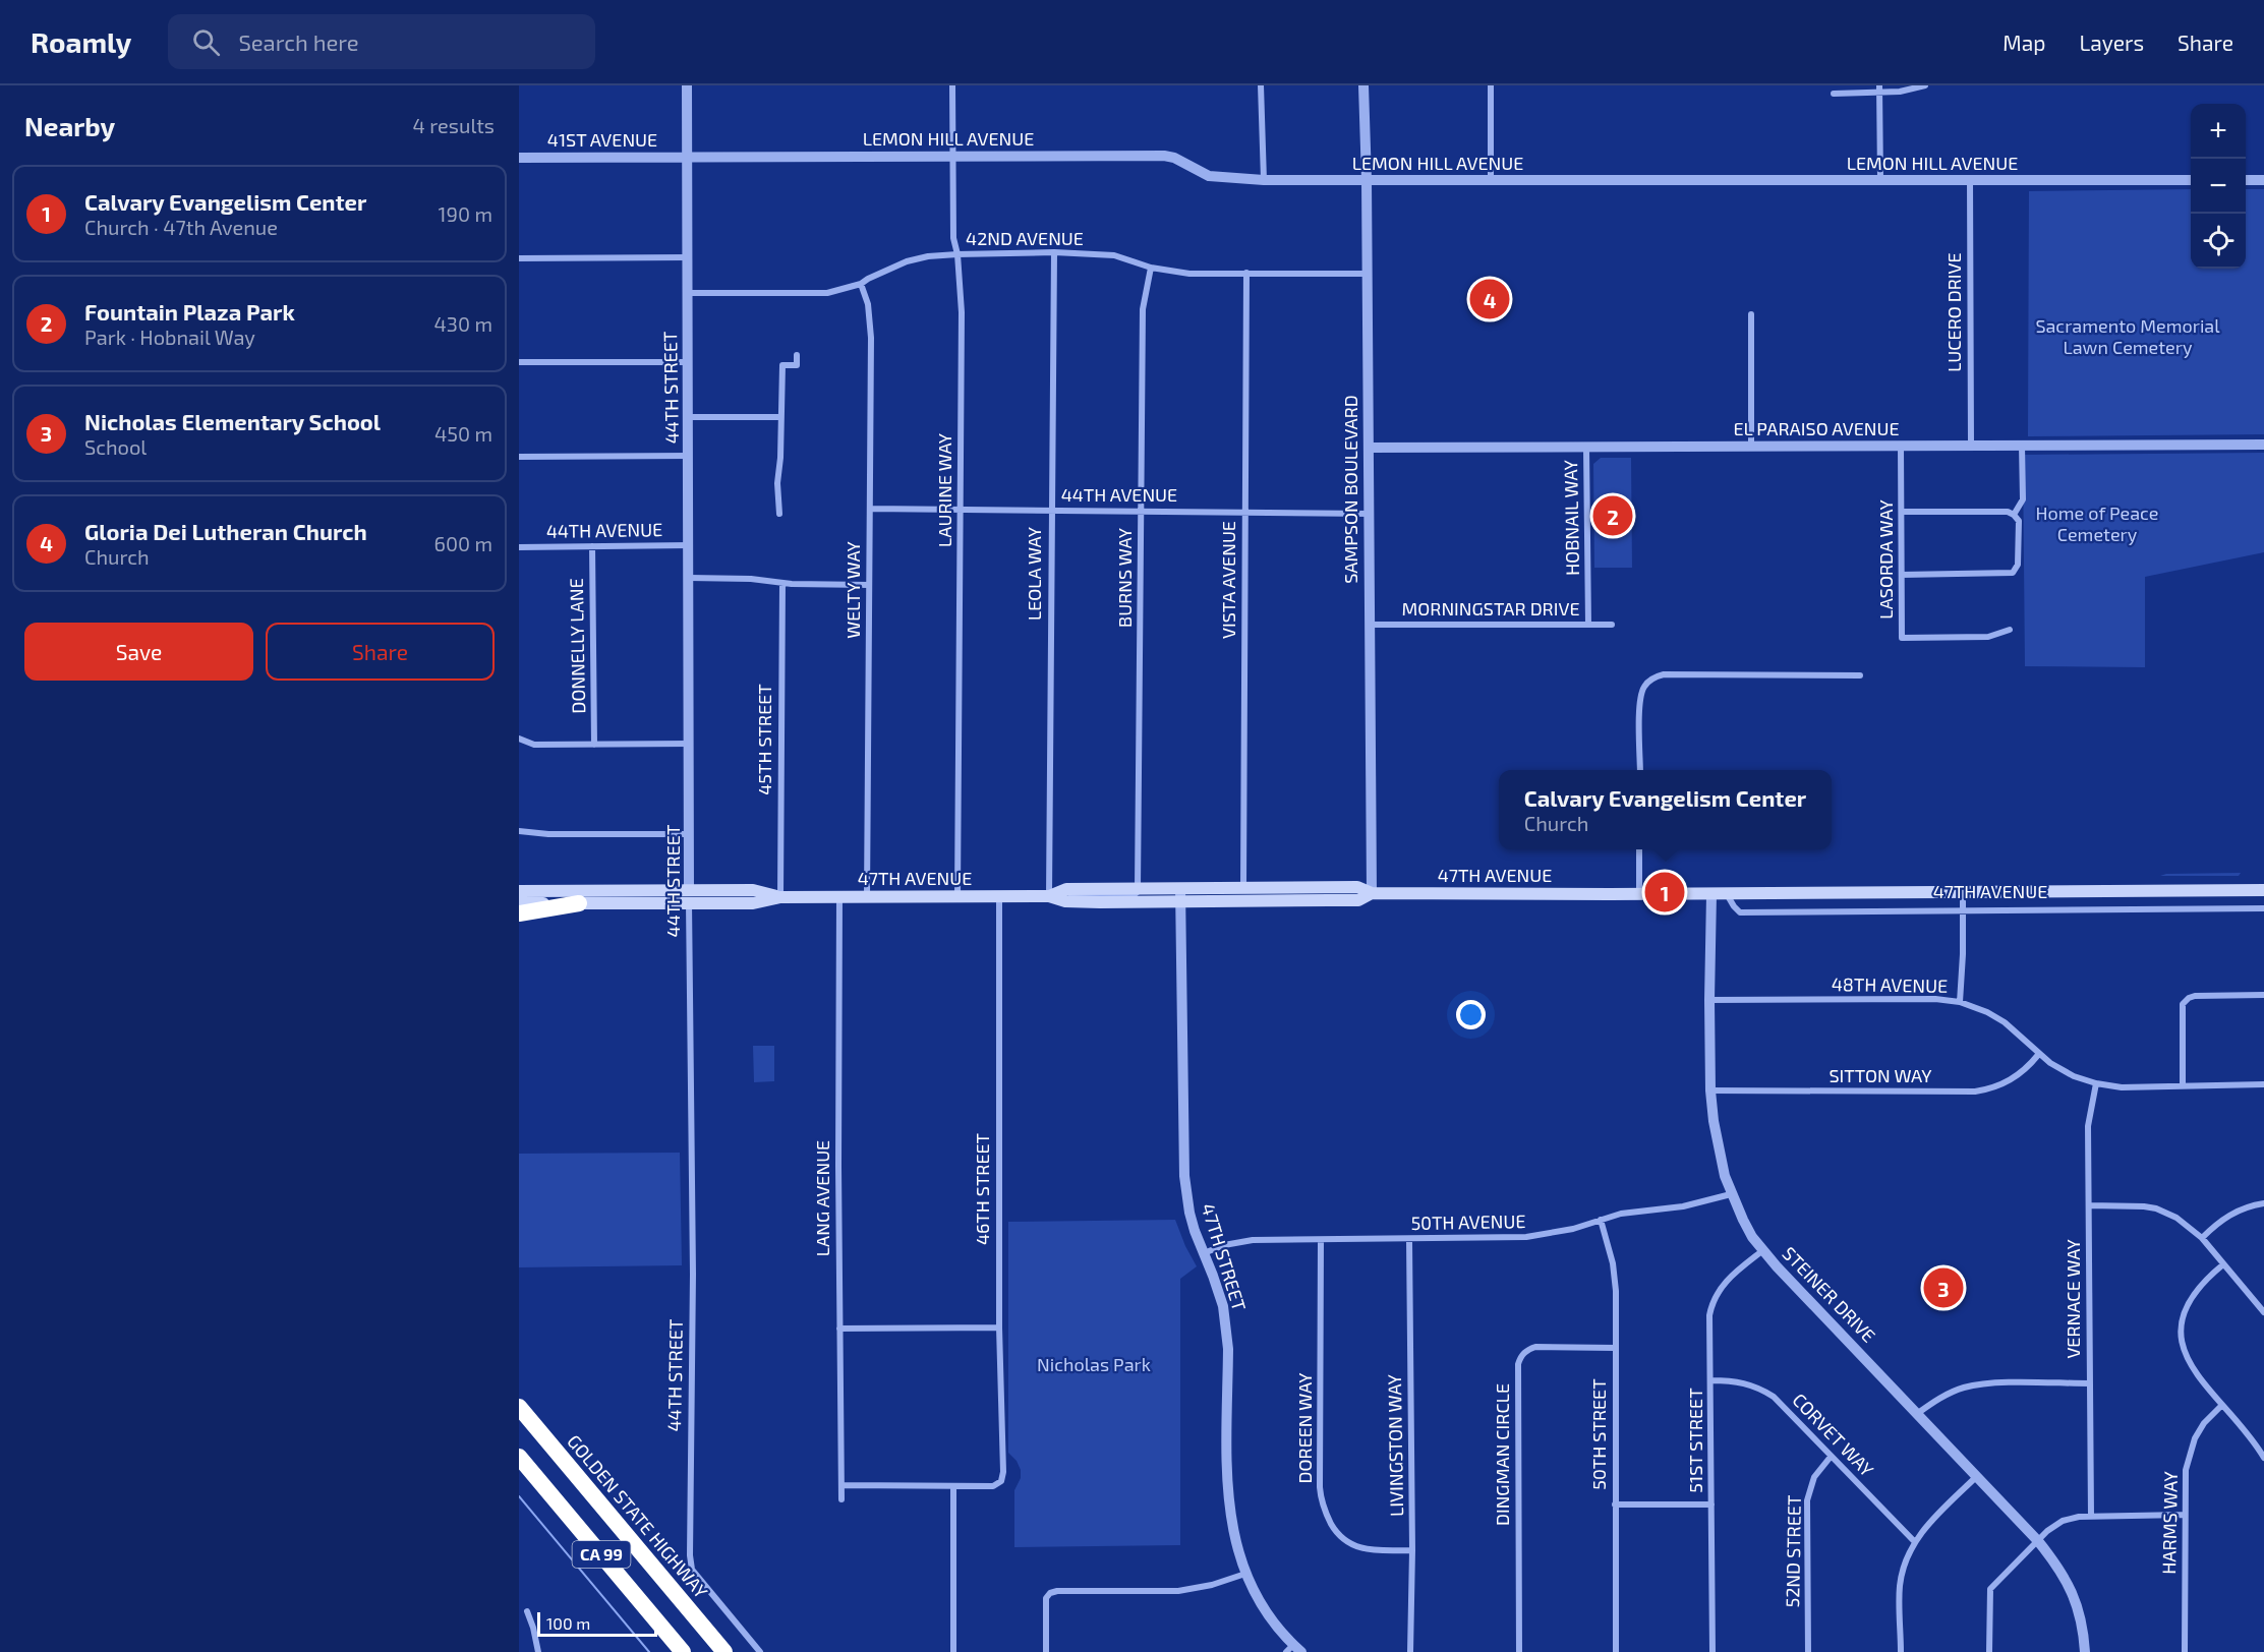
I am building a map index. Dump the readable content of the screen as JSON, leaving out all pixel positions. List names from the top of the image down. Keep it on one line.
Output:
{"streets":{"highway":["GOLDEN STATE HIGHWAY","CA 99"],"main road":["47TH AVENUE"],"street":["LEMON HILL AVENUE","41ST AVENUE","42ND AVENUE","LUCERO DRIVE","44TH STREET","EL PARAISO AVENUE","SAMPSON BOULEVARD","LAURINE WAY","44TH AVENUE","HOBNAIL WAY","LASORDA WAY","LEOLA WAY","BURNS WAY","VISTA AVENUE","WELTY WAY","MORNINGSTAR DRIVE","DONNELLY LANE","45TH STREET","48TH AVENUE","SITTON WAY","46TH STREET","LANG AVENUE","50TH AVENUE","47TH STREET","STEINER DRIVE","VERNACE WAY","DOREEN WAY","50TH STREET","CORVET WAY","51ST STREET","LIVINGSTON WAY","DINGMAN CIRCLE","HARMS WAY","52ND STREET"]},"crossings":[["LEMON HILL AVENUE","41ST AVENUE"],["LEMON HILL AVENUE","LUCERO DRIVE"],["LEMON HILL AVENUE","44TH STREET"],["LEMON HILL AVENUE","SAMPSON BOULEVARD"],["LEMON HILL AVENUE","LAURINE WAY"],["41ST AVENUE","44TH STREET"],["42ND AVENUE","44TH STREET"],["42ND AVENUE","SAMPSON BOULEVARD"],["42ND AVENUE","LAURINE WAY"],["42ND AVENUE","LEOLA WAY"],["42ND AVENUE","BURNS WAY"],["42ND AVENUE","VISTA AVENUE"],["42ND AVENUE","WELTY WAY"],["LUCERO DRIVE","EL PARAISO AVENUE"],["44TH STREET","44TH AVENUE"],["44TH STREET","47TH AVENUE"],["EL PARAISO AVENUE","SAMPSON BOULEVARD"],["EL PARAISO AVENUE","HOBNAIL WAY"],["EL PARAISO AVENUE","LASORDA WAY"],["SAMPSON BOULEVARD","44TH AVENUE"],["SAMPSON BOULEVARD","MORNINGSTAR DRIVE"],["SAMPSON BOULEVARD","47TH AVENUE"],["LAURINE WAY","44TH AVENUE"],["LAURINE WAY","47TH AVENUE"],["44TH AVENUE","LEOLA WAY"],["44TH AVENUE","BURNS WAY"],["44TH AVENUE","VISTA AVENUE"],["44TH AVENUE","WELTY WAY"],["44TH AVENUE","DONNELLY LANE"],["HOBNAIL WAY","MORNINGSTAR DRIVE"],["LEOLA WAY","47TH AVENUE"],["BURNS WAY","47TH AVENUE"],["VISTA AVENUE","47TH AVENUE"],["WELTY WAY","47TH AVENUE"],["45TH STREET","47TH AVENUE"],["47TH AVENUE","46TH STREET"],["47TH AVENUE","LANG AVENUE"],["47TH AVENUE","47TH STREET"],["47TH AVENUE","STEINER DRIVE"],["48TH AVENUE","SITTON WAY"],["48TH AVENUE","STEINER DRIVE"],["48TH AVENUE","VERNACE WAY"],["SITTON WAY","STEINER DRIVE"],["50TH AVENUE","47TH STREET"],["50TH AVENUE","STEINER DRIVE"],["50TH AVENUE","DOREEN WAY"],["50TH AVENUE","50TH STREET"],["50TH AVENUE","LIVINGSTON WAY"],["STEINER DRIVE","51ST STREET"],["DOREEN WAY","LIVINGSTON WAY"],["50TH STREET","DINGMAN CIRCLE"],["CORVET WAY","51ST STREET"],["CORVET WAY","52ND STREET"]],"parks":["Sacramento Memorial Lawn Cemetery","Home of Peace Cemetery","Nicholas Park"],"scale_bar":"100 m","page":{"header":"Roamly","search":"Search here","nav":["Map","Layers","Share"],"heading":["Nearby","4 results"],"map_buttons":["+","−"],"list":[{"mark":"1","name":"Calvary Evangelism Center","note":"Church · 47th Avenue","value":"190 m"},{"mark":"2","name":"Fountain Plaza Park","note":"Park · Hobnail Way","value":"430 m"},{"mark":"3","name":"Nicholas Elementary School","note":"School","value":"450 m"},{"mark":"4","name":"Gloria Dei Lutheran Church","note":"Church","value":"600 m"}],"pins":["4","2","1","3"],"buttons":["Save","Share"],"popup":["Calvary Evangelism Center","Church"],"scale":"100 m"}}
